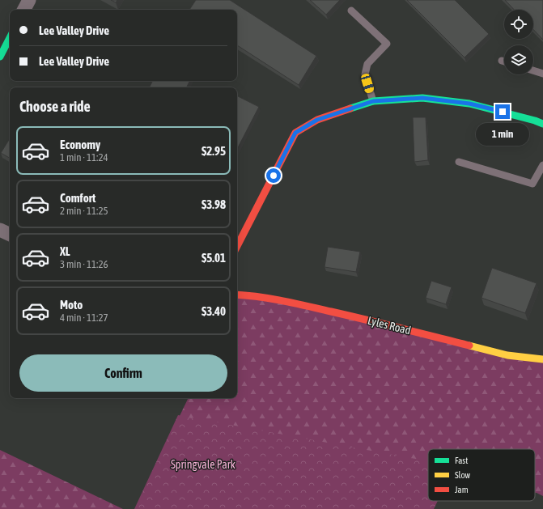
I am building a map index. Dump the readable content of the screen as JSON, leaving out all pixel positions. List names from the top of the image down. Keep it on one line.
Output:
{"streets":{"street":["Lyles Road"]},"parks":["Springvale Park"],"legend":["Fast","Slow","Jam"],"page":{"banner":["Lee Valley Drive","Lee Valley Drive"],"heading":"Choose a ride","bubble":"1 min","list":[{"name":"Economy","note":"1 min · 11:24","value":"$2.95"},{"name":"Comfort","note":"2 min · 11:25","value":"$3.98"},{"name":"XL","note":"3 min · 11:26","value":"$5.01"},{"name":"Moto","note":"4 min · 11:27","value":"$3.40"}],"buttons":"Confirm"}}
